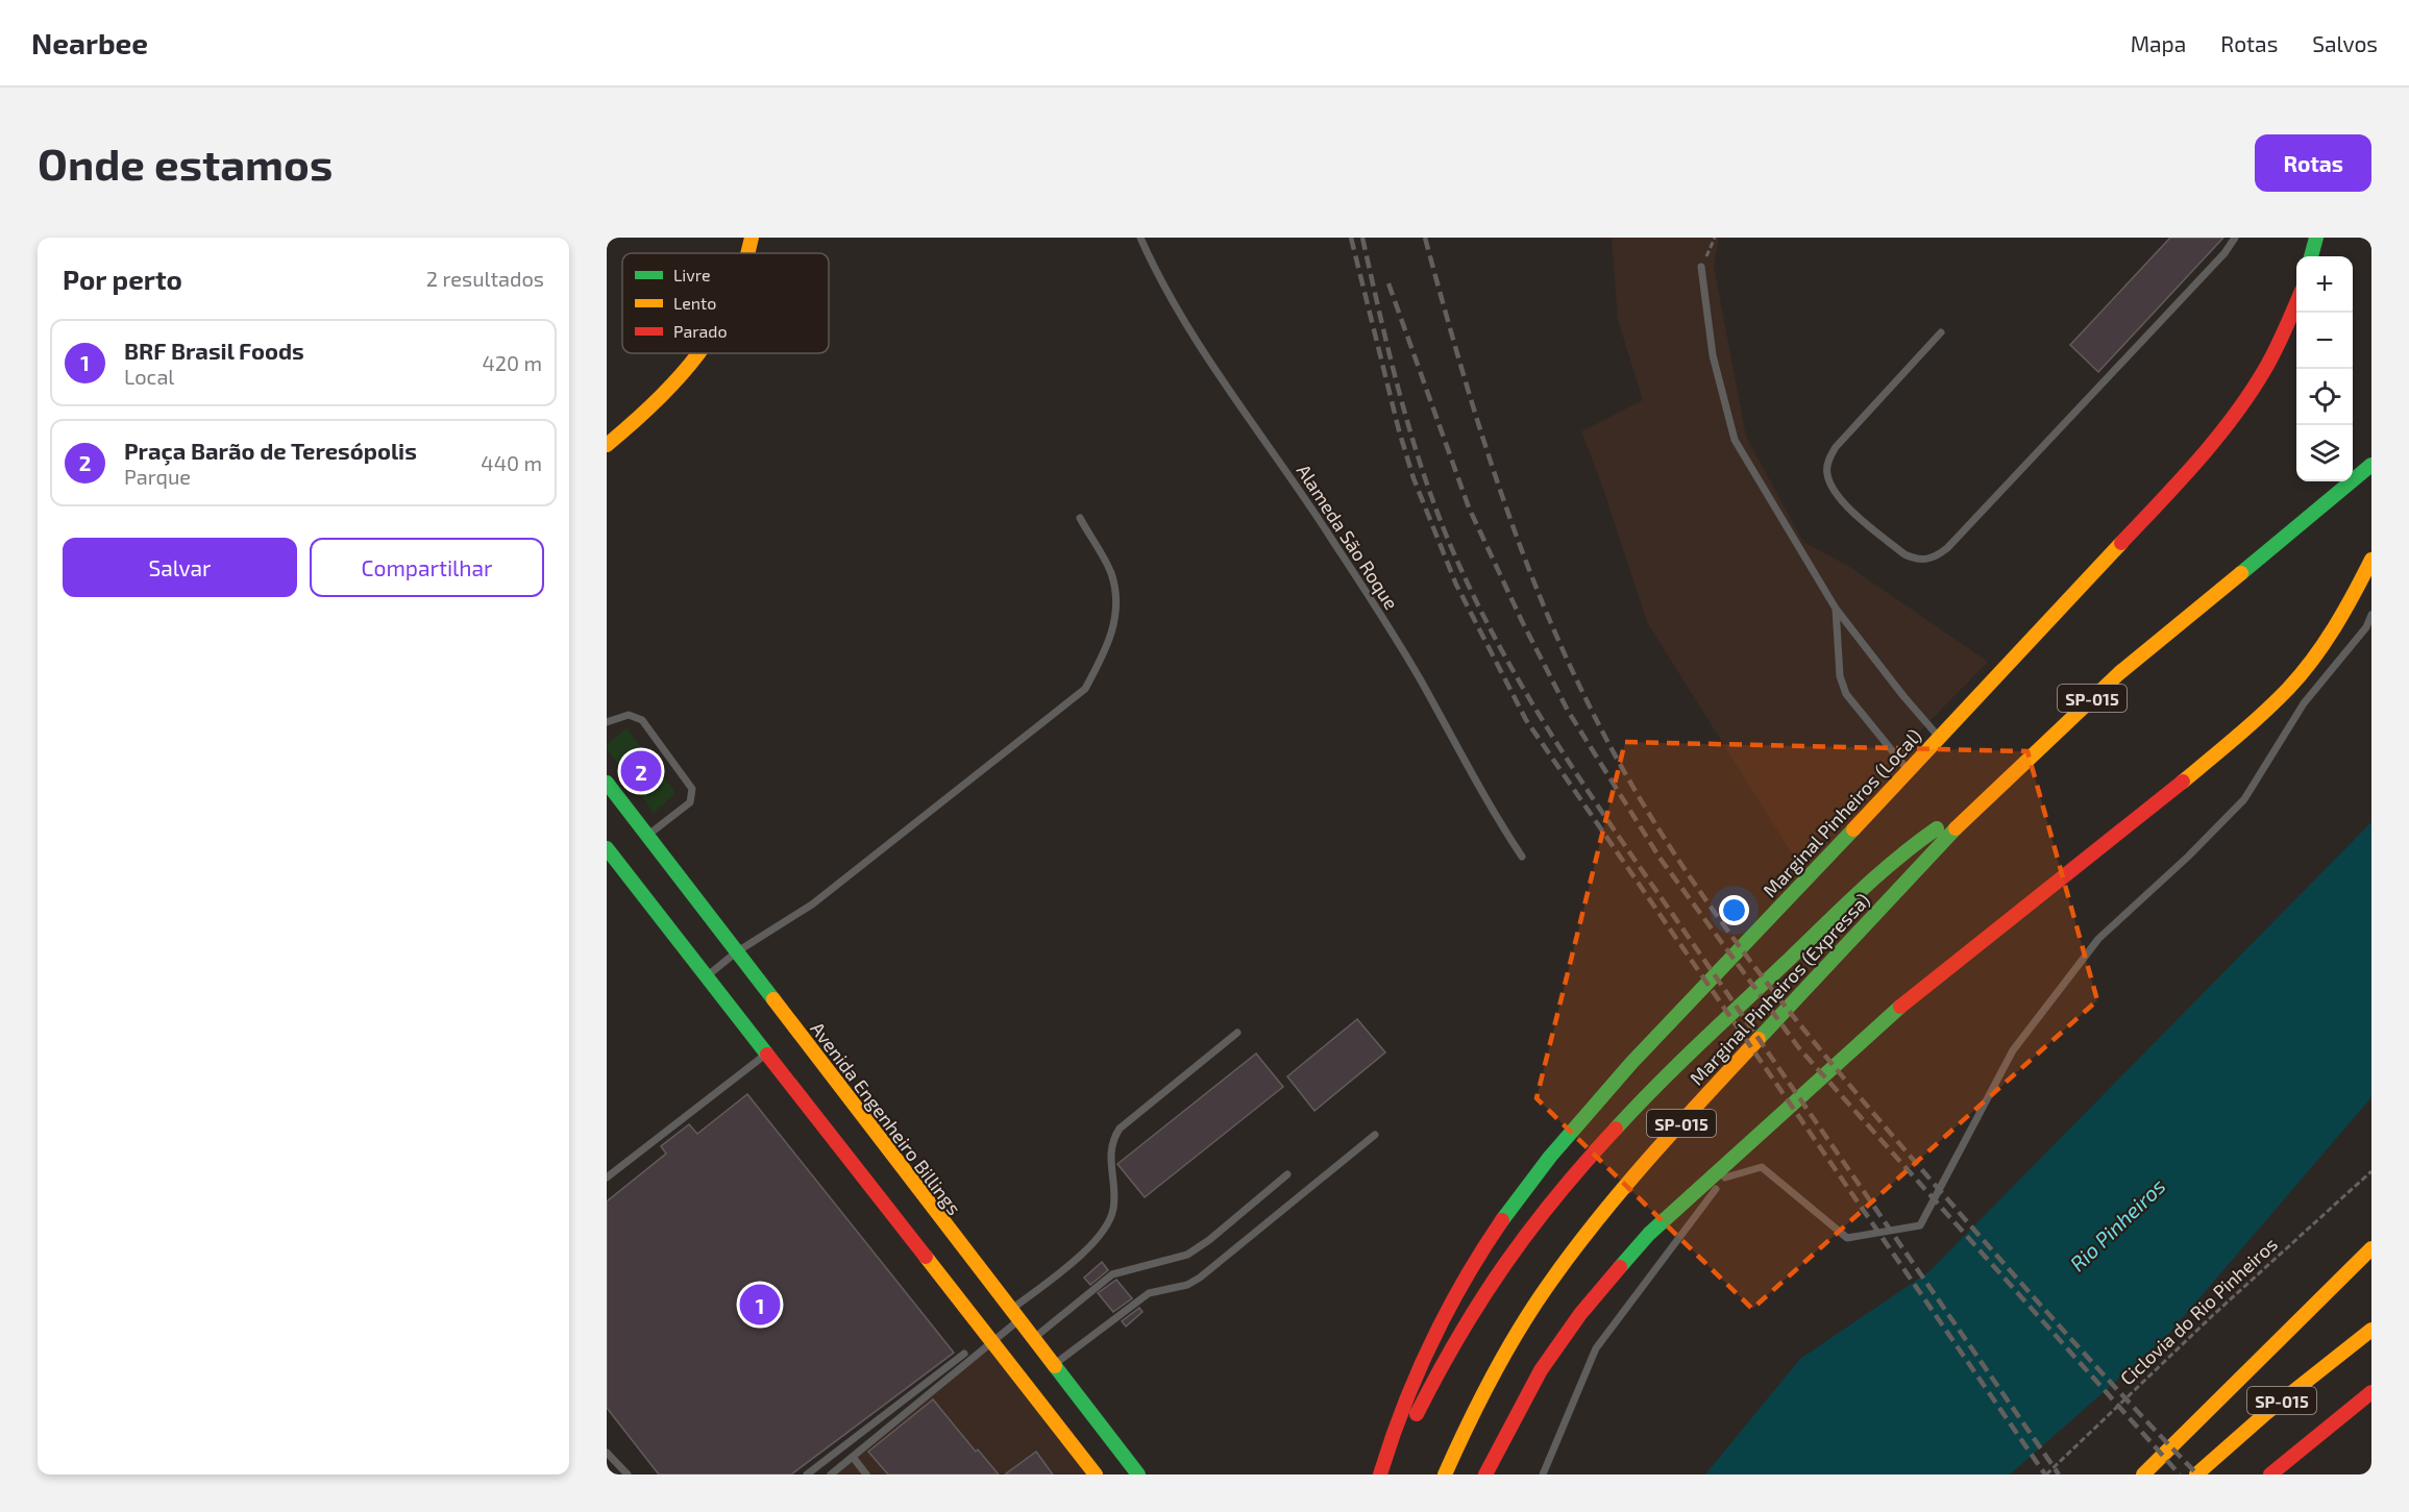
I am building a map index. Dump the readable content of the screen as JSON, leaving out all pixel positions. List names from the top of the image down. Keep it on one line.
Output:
{"streets":{"main road":["SP-015","Marginal Pinheiros (Local)","Marginal Pinheiros (Expressa)","Avenida Engenheiro Billings"],"lane":["Alameda São Roque"],"path":["Ciclovia do Rio Pinheiros"]},"water":["Rio Pinheiros"],"legend":["Livre","Lento","Parado"],"page":{"header":"Nearbee","nav":["Mapa","Rotas","Salvos"],"buttons":["Rotas",["Salvar","Compartilhar"]],"title":"Onde estamos","heading":["Por perto","2 resultados"],"map_buttons":["+","−"],"list":[{"mark":"1","name":"BRF Brasil Foods","note":"Local","value":"420 m"},{"mark":"2","name":"Praça Barão de Teresópolis","note":"Parque","value":"440 m"}],"pins":["2","1"]}}
